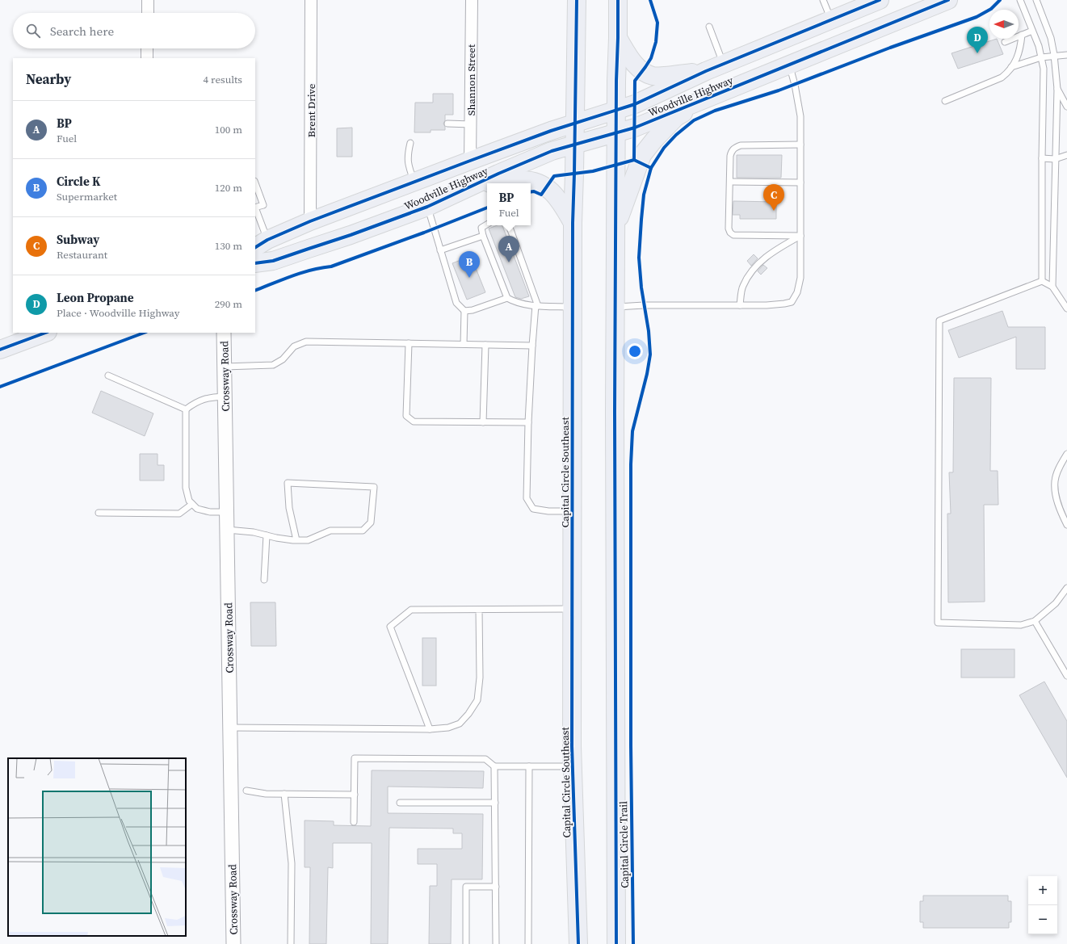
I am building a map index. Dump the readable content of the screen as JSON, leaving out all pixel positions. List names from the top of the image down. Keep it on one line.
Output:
{"streets":{"main road":["Woodville Highway","Capital Circle Southeast"],"street":["Shannon Street","Brent Drive","Crossway Road"],"cycle path":["Capital Circle Trail"]},"crossings":[["Shannon Street","Woodville Highway"],["Woodville Highway","Brent Drive"],["Woodville Highway","Capital Circle Southeast"]],"north":"left","page":{"search":"Search here","pins":["D","C","A","B"],"heading":["Nearby","4 results"],"list":[{"mark":"A","name":"BP","note":"Fuel","value":"100 m"},{"mark":"B","name":"Circle K","note":"Supermarket","value":"120 m"},{"mark":"C","name":"Subway","note":"Restaurant","value":"130 m"},{"mark":"D","name":"Leon Propane","note":"Place · Woodville Highway","value":"290 m"}],"popup":["BP","Fuel"],"map_buttons":["+","−"]}}
